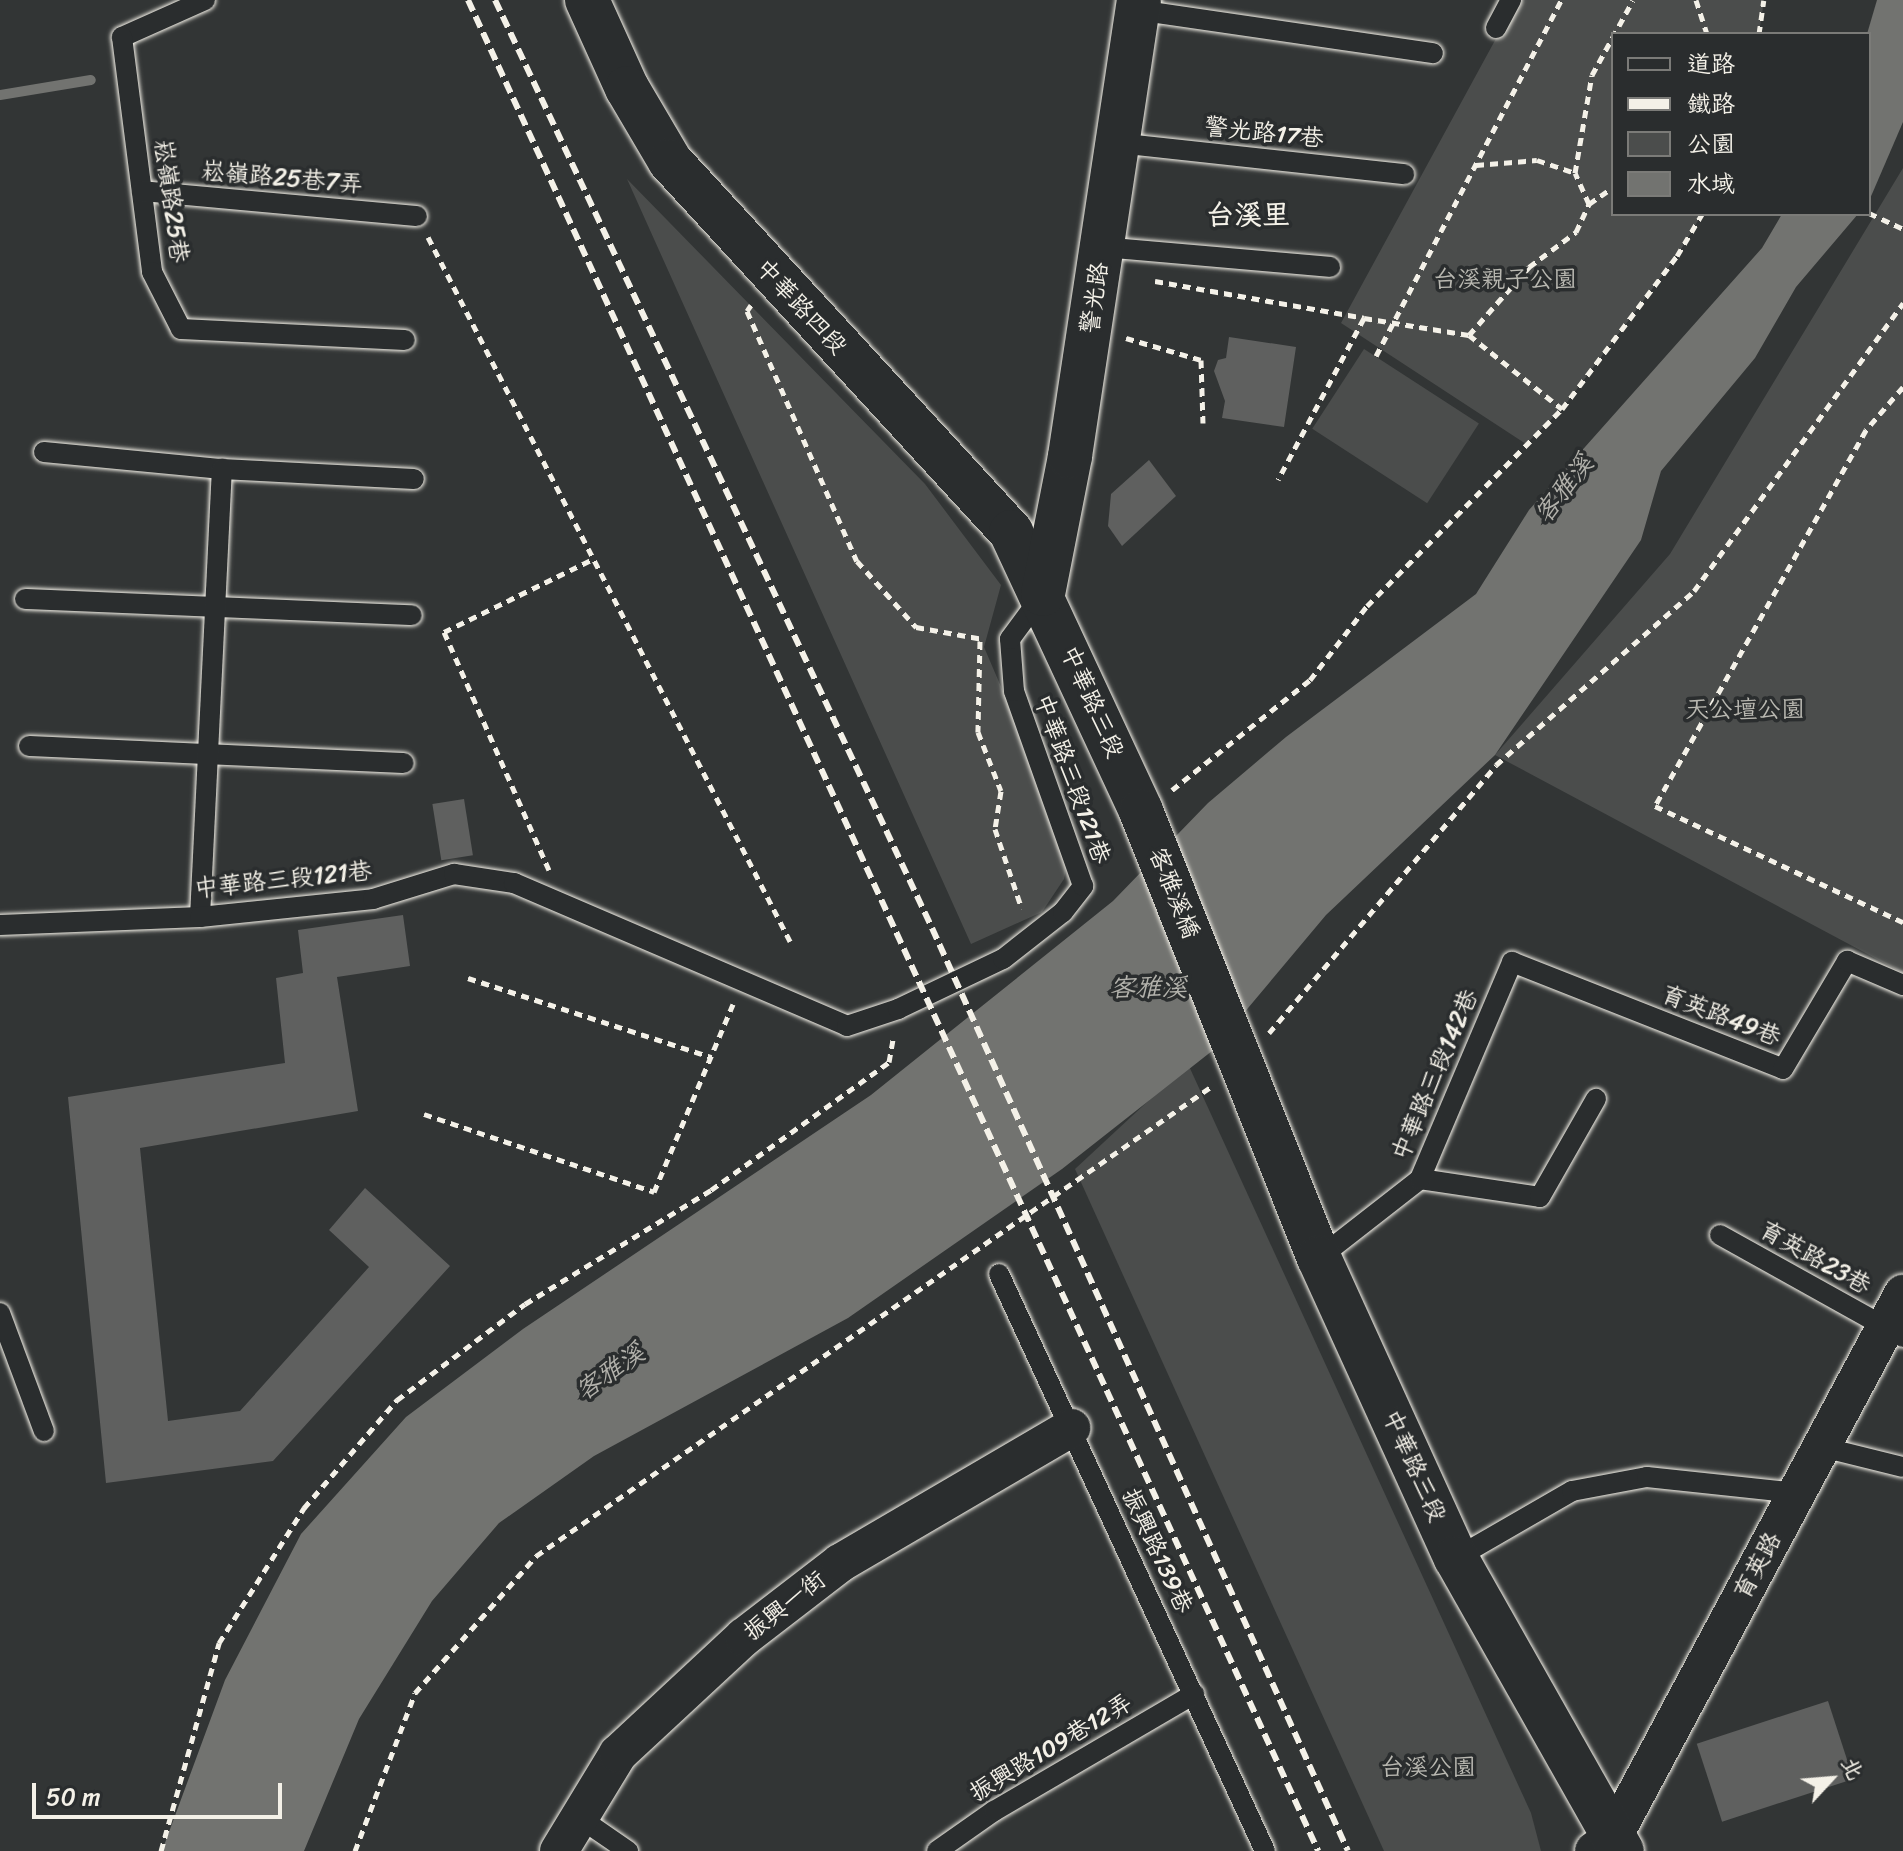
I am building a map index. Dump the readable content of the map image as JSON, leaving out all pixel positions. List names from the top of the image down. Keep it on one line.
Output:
{"streets":{"street":["警光路","中華路四段","中華路三段","客雅溪橋","育英路","振興一街"],"lane":["警光路17巷","崧嶺路25巷7弄","崧嶺路25巷","中華路三段121巷","育英路49巷","中華路三段142巷","育英路23巷","振興路139巷","振興路109巷12弄"]},"crossings":[["警光路17巷","警光路"],["崧嶺路25巷7弄","崧嶺路25巷"],["警光路","中華路四段"],["警光路","中華路三段"],["警光路","中華路三段121巷"],["中華路四段","中華路三段"],["中華路四段","中華路三段121巷"],["中華路三段","中華路三段121巷"],["中華路三段","客雅溪橋"],["中華路三段","中華路三段142巷"],["中華路三段","育英路"],["育英路49巷","中華路三段142巷"],["育英路23巷","育英路"],["振興路139巷","振興一街"],["振興路139巷","振興路109巷12弄"]],"districts":["台溪里"],"water":["客雅溪"],"parks":["台溪親子公園","天公壇公園","台溪公園"],"legend":["道路","鐵路","公園","水域"],"scale_bar":"50 m","north":"top right"}
